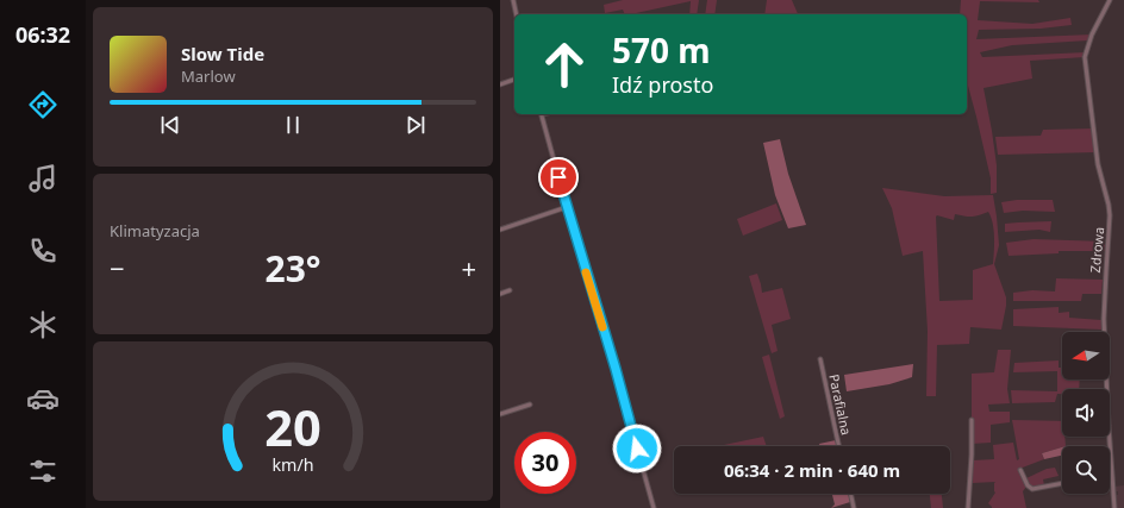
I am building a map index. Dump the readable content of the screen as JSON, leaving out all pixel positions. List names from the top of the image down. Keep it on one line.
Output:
{"streets":{"street":["Zdrowa","Parafialna"]},"north":"left","page":{"tabs":"06:32","turn":["570 m","Idź prosto"],"song":["Slow Tide","Marlow"],"tile":"Klimatyzacja","heat":["−","23°","+"],"limit":"30","trip":"06:34 · 2 min · 640 m","gauge":["20","km/h"]}}
